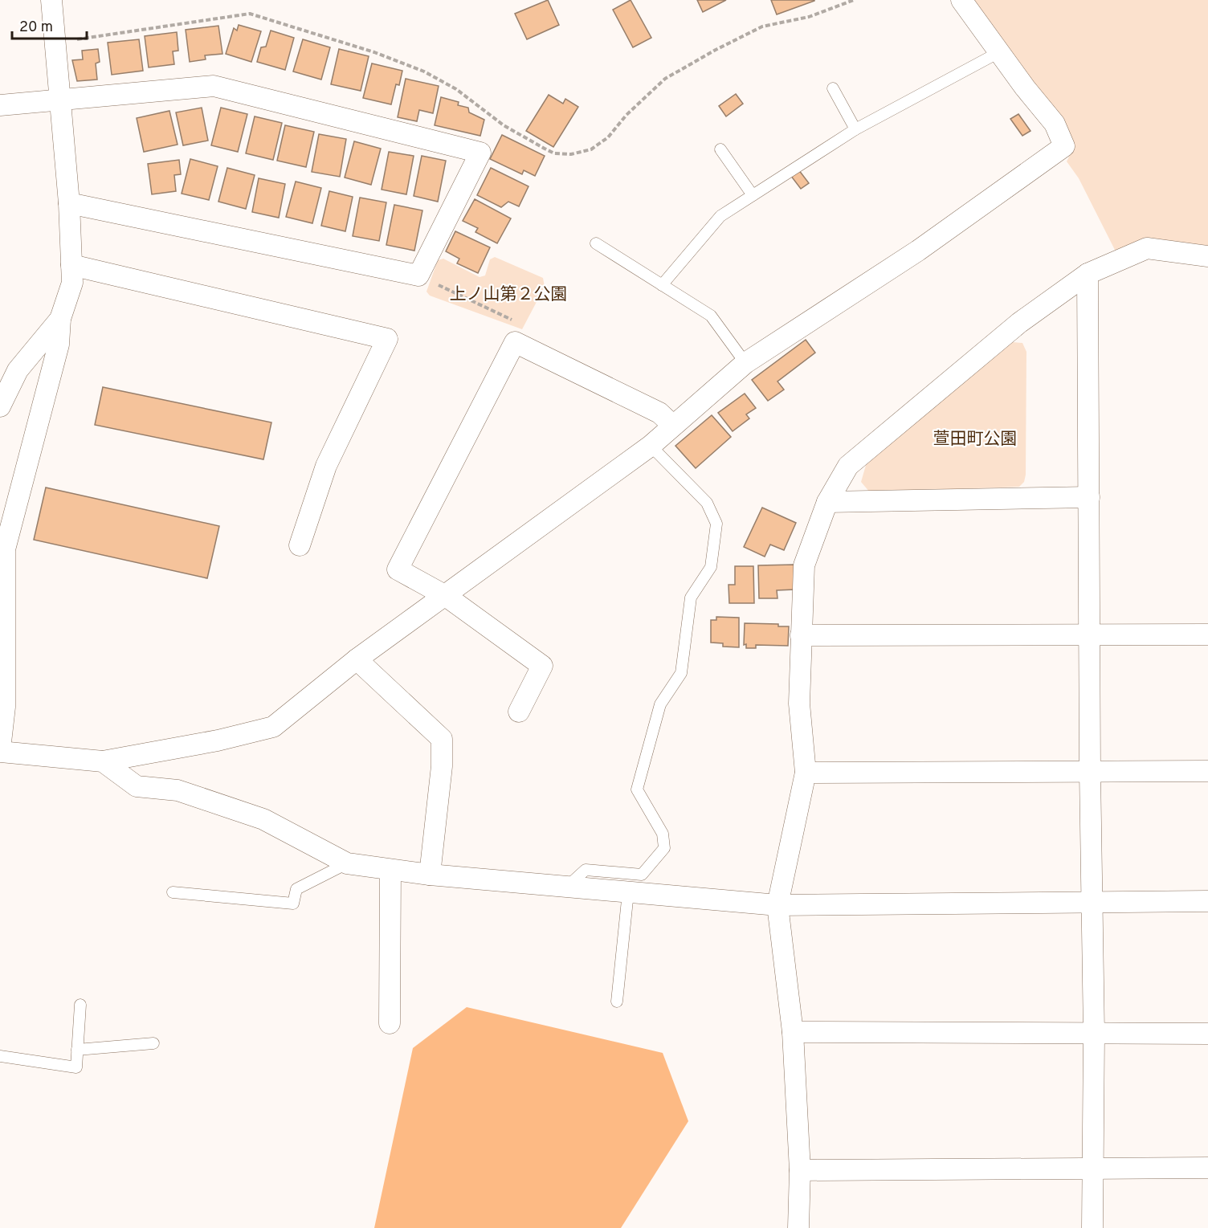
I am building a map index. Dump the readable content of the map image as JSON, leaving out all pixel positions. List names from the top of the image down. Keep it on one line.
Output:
{"parks":["上ノ山第２公園","萱田町公園"],"scale_bar":"20 m"}
